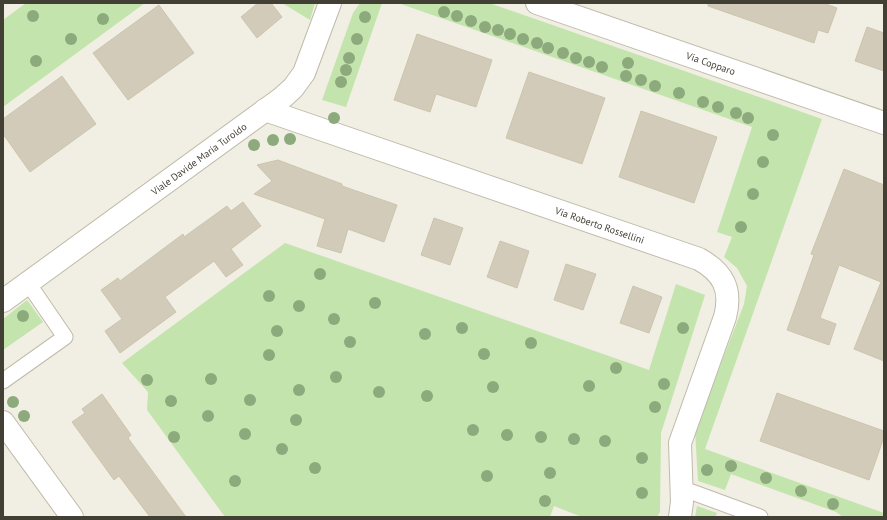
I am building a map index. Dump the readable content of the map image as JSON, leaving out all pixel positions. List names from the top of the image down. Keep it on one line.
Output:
{"streets":{"street":["Via Copparo","Viale Davide Maria Turoldo","Via Roberto Rossellini"]},"crossings":[["Viale Davide Maria Turoldo","Via Roberto Rossellini"]]}
